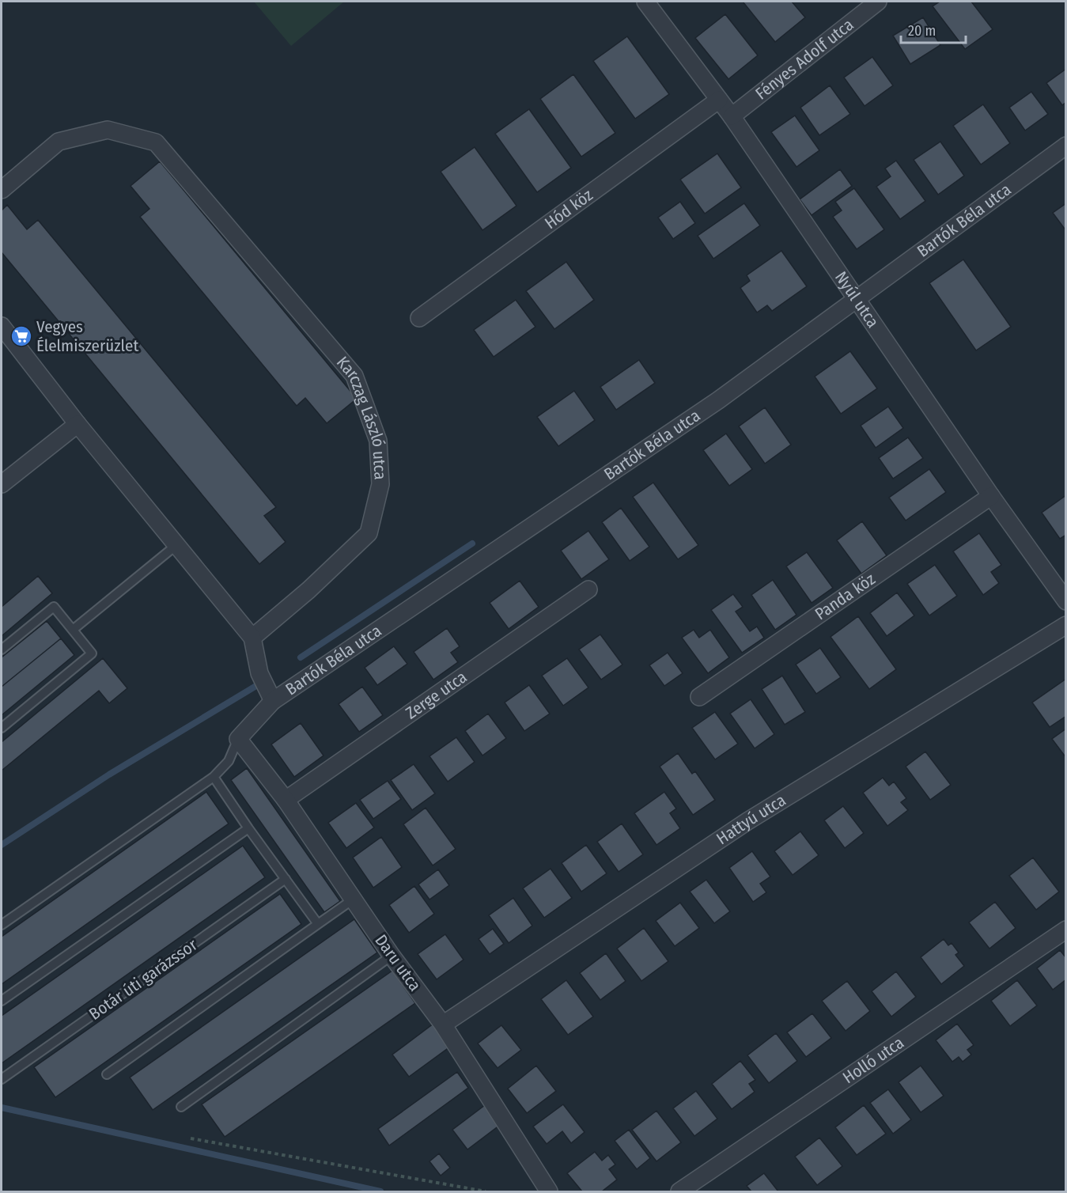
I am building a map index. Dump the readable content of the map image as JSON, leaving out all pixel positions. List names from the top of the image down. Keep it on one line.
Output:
{"streets":{"street":["Fényes Adolf utca","Hód köz","Bartók Béla utca","Nyúl utca","Karczag László utca","Panda köz","Zerge utca","Hattyú utca","Daru utca","Holló utca"],"lane":["Botár úti garázssor"]},"crossings":[["Fényes Adolf utca","Nyúl utca"],["Hód köz","Nyúl utca"],["Bartók Béla utca","Nyúl utca"],["Bartók Béla utca","Daru utca"],["Nyúl utca","Panda köz"],["Zerge utca","Daru utca"],["Hattyú utca","Daru utca"]],"places":{"supermarket":["Vegyes Élelmiszerüzlet"]},"scale_bar":"20 m"}
